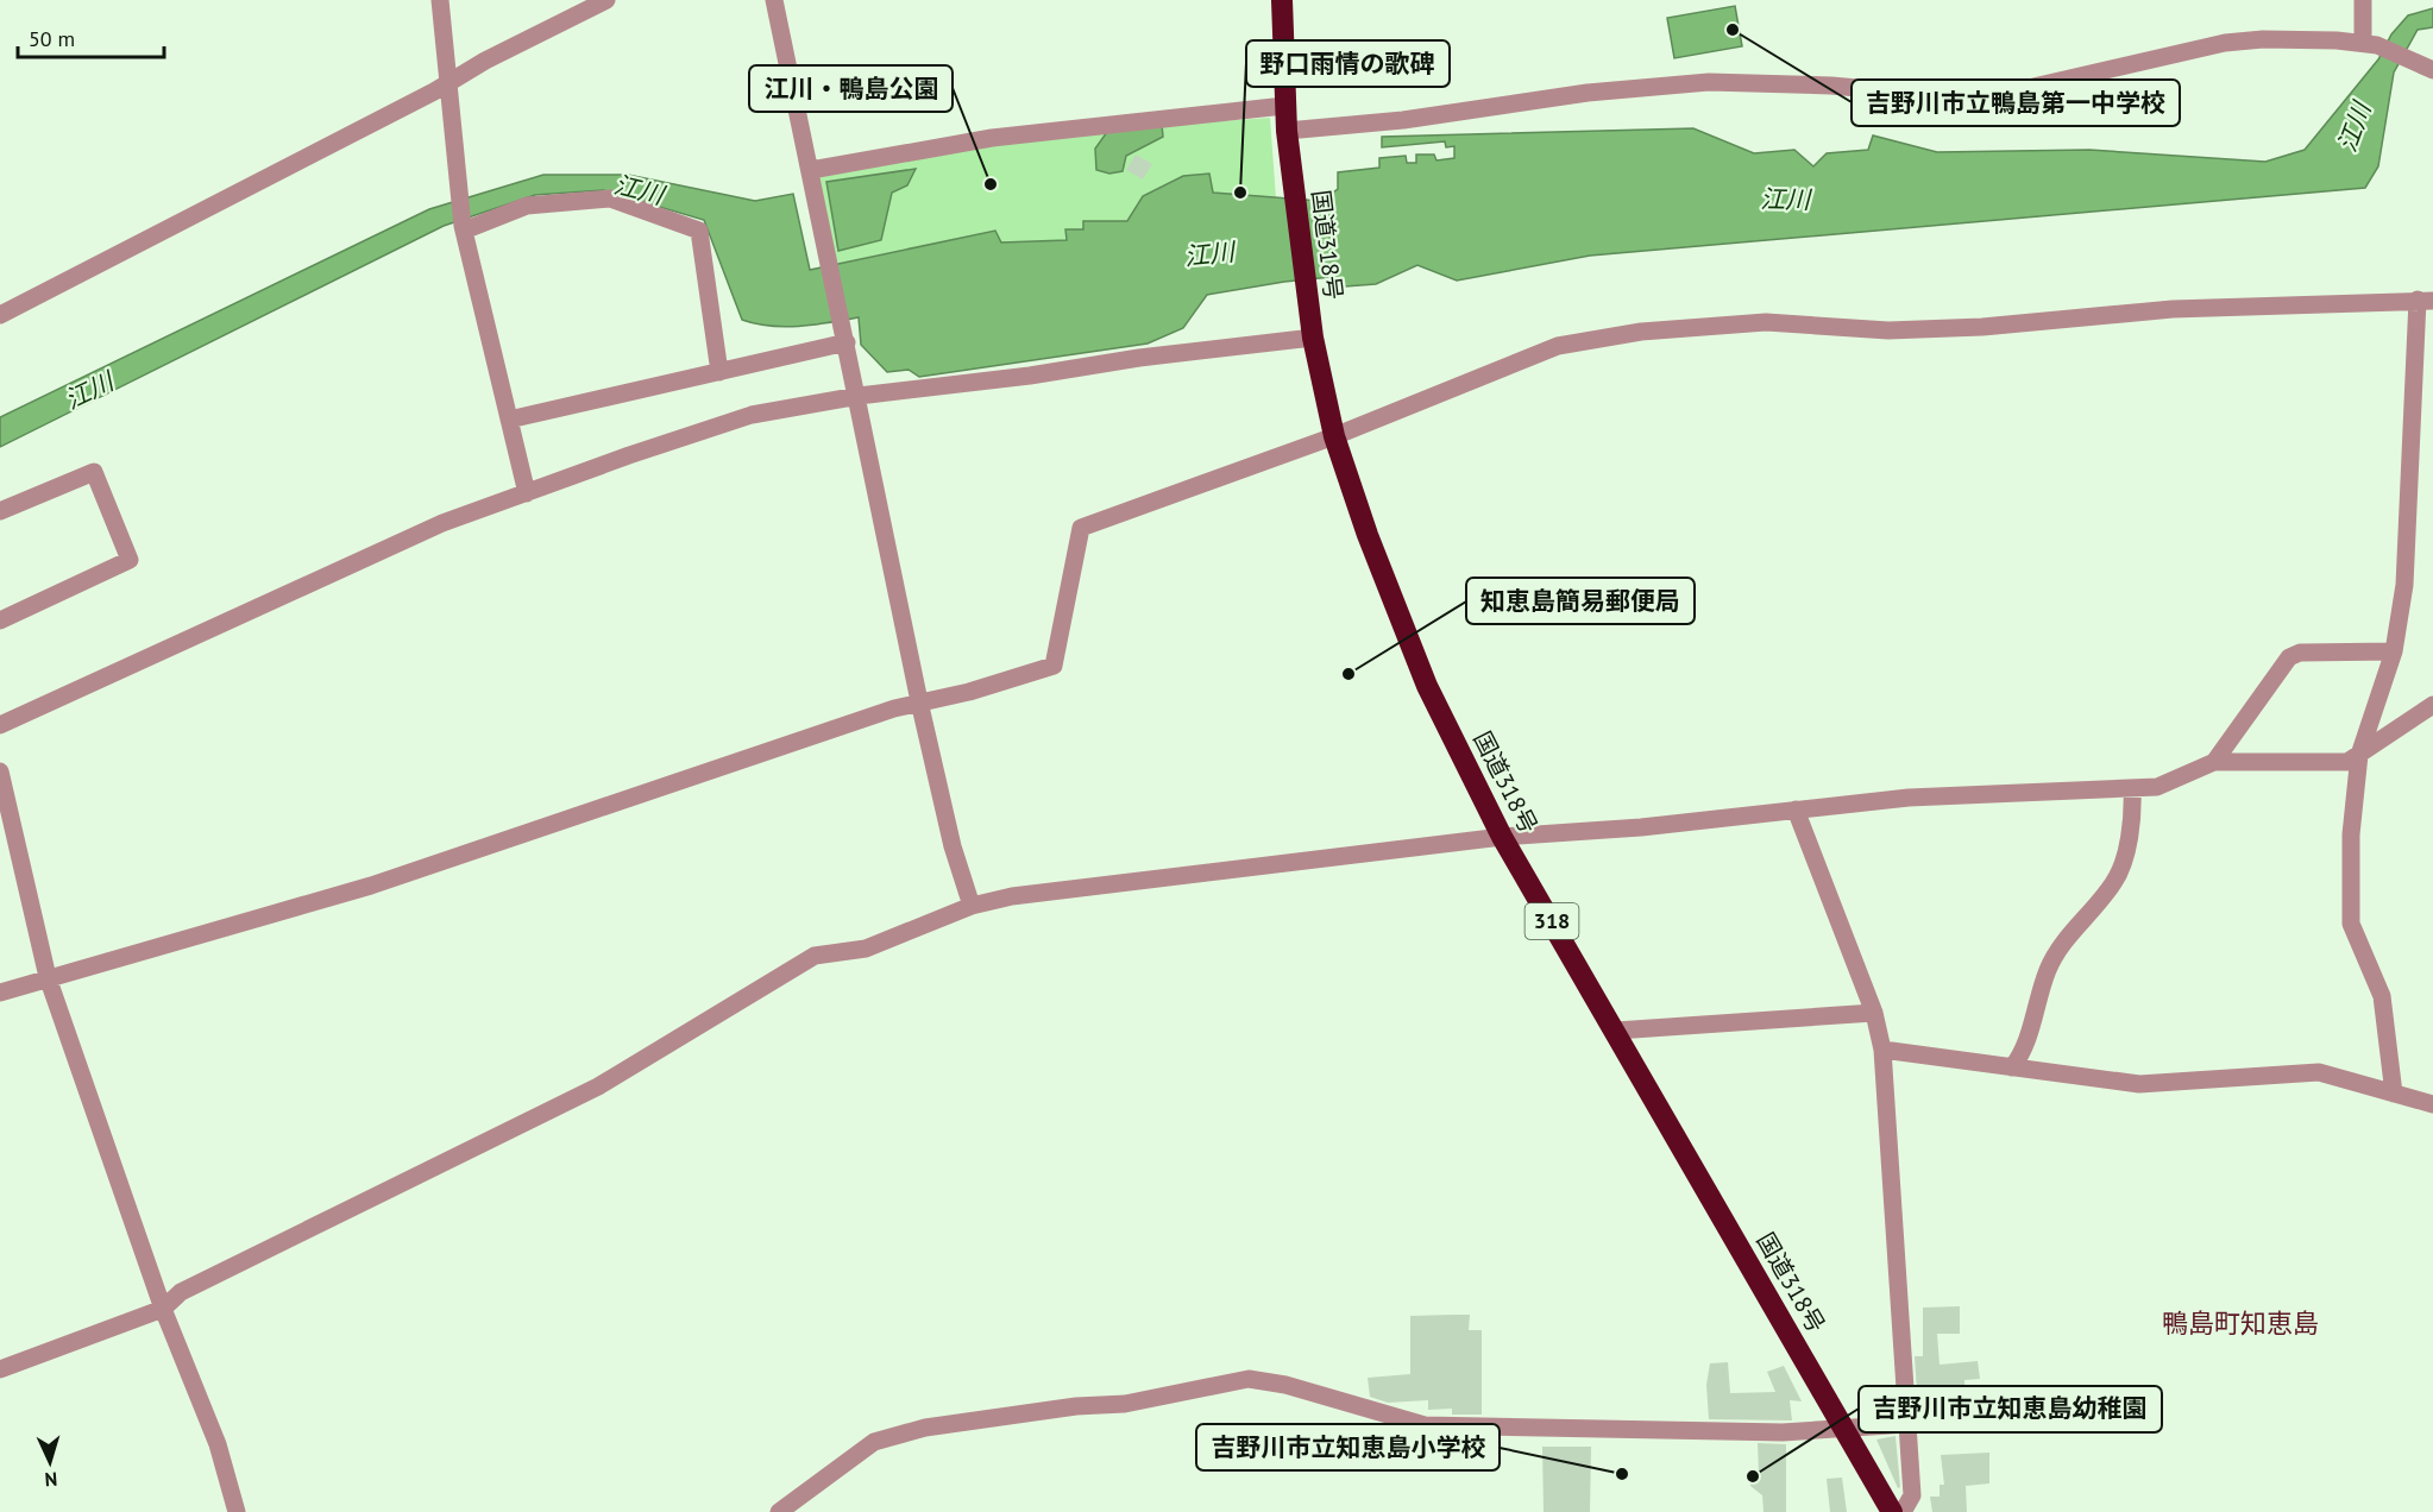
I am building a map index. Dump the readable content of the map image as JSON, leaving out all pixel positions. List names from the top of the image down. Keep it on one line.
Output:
{"streets":{"highway":["国道318号","318"]},"districts":["鴨島町知恵島"],"water":["江川"],"places":["吉野川市立鴨島第一中学校","江川・鴨島公園","野口雨情の歌碑","知恵島簡易郵便局","吉野川市立知恵島小学校","吉野川市立知恵島幼稚園"],"scale_bar":"50 m","north":"bottom"}
